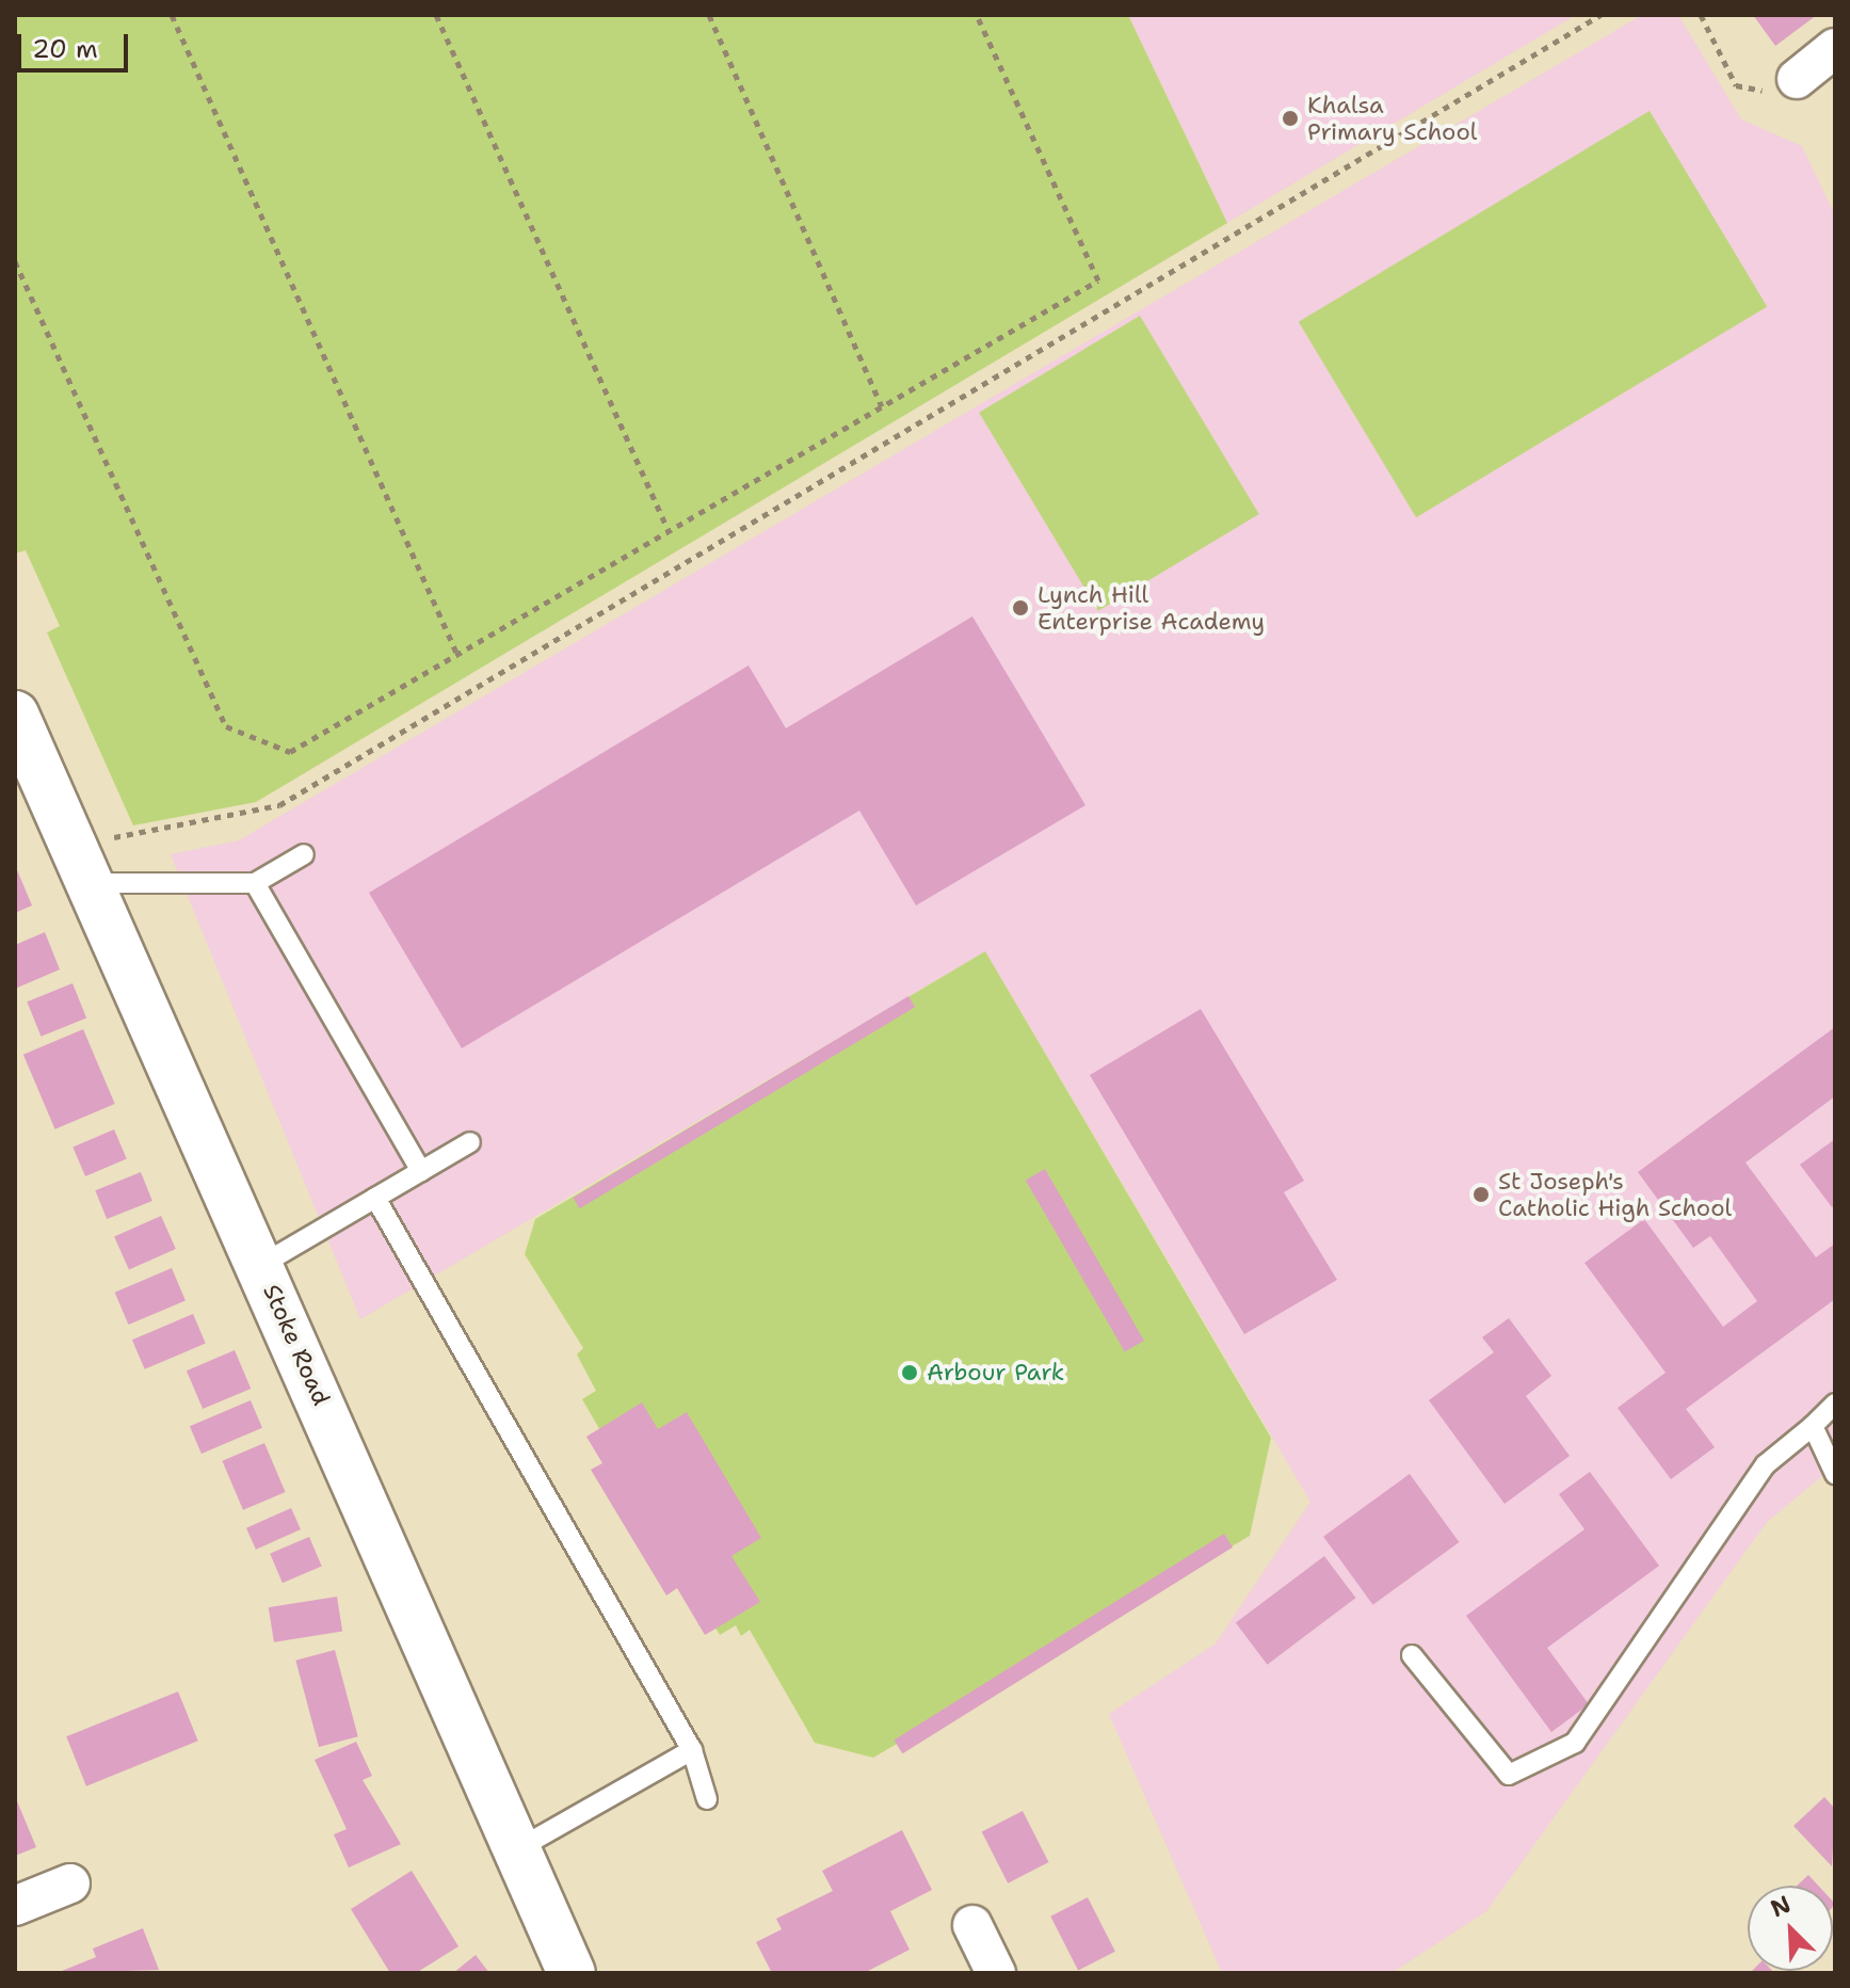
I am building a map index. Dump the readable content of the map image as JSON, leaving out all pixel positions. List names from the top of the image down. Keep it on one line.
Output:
{"streets":{"main road":["Stoke Road"]},"places":["Khalsa Primary School","Lynch Hill Enterprise Academy","St Joseph's Catholic High School","Arbour Park"],"scale_bar":"20 m","north":"top left"}
